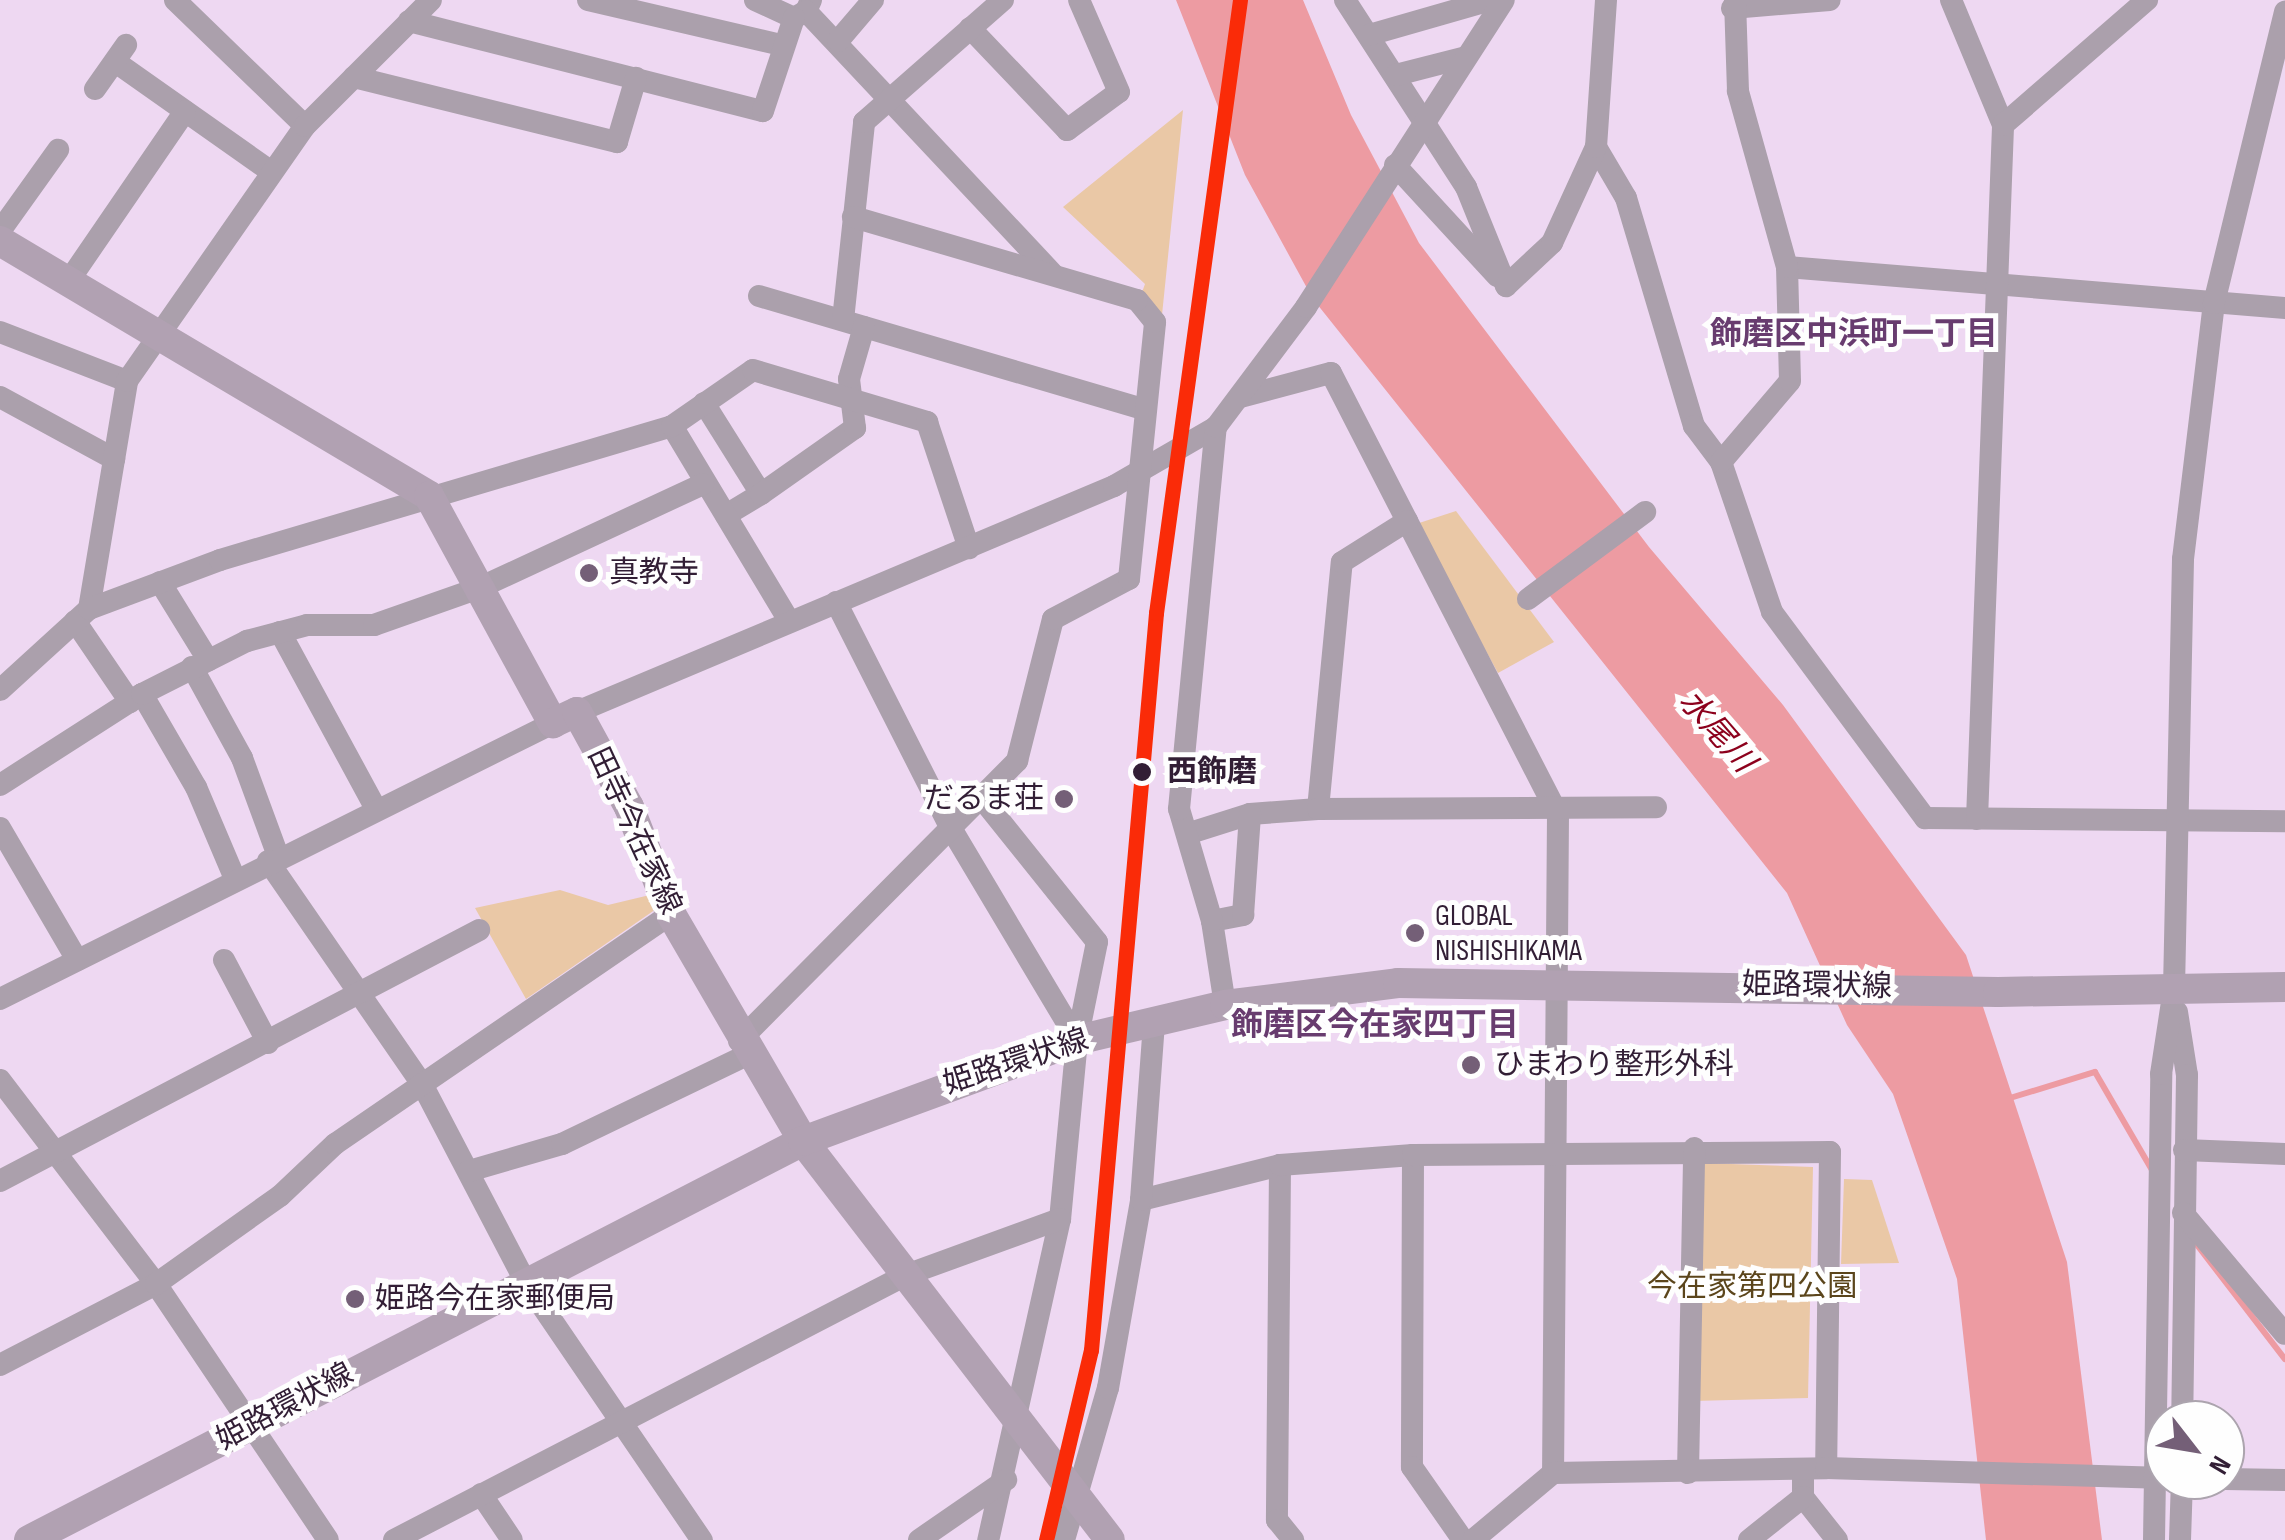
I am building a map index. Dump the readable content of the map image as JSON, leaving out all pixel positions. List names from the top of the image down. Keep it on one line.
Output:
{"streets":{"main road":["田寺今在家線","姫路環状線"]},"crossings":[["田寺今在家線","姫路環状線"]],"districts":["飾磨区中浜町一丁目","飾磨区今在家四丁目"],"water":["水尾川"],"parks":["今在家第四公園"],"places":["真教寺","西飾磨","だるま荘","GLOBAL NISHISHIKAMA","ひまわり整形外科","姫路今在家郵便局"],"north":"bottom right"}
